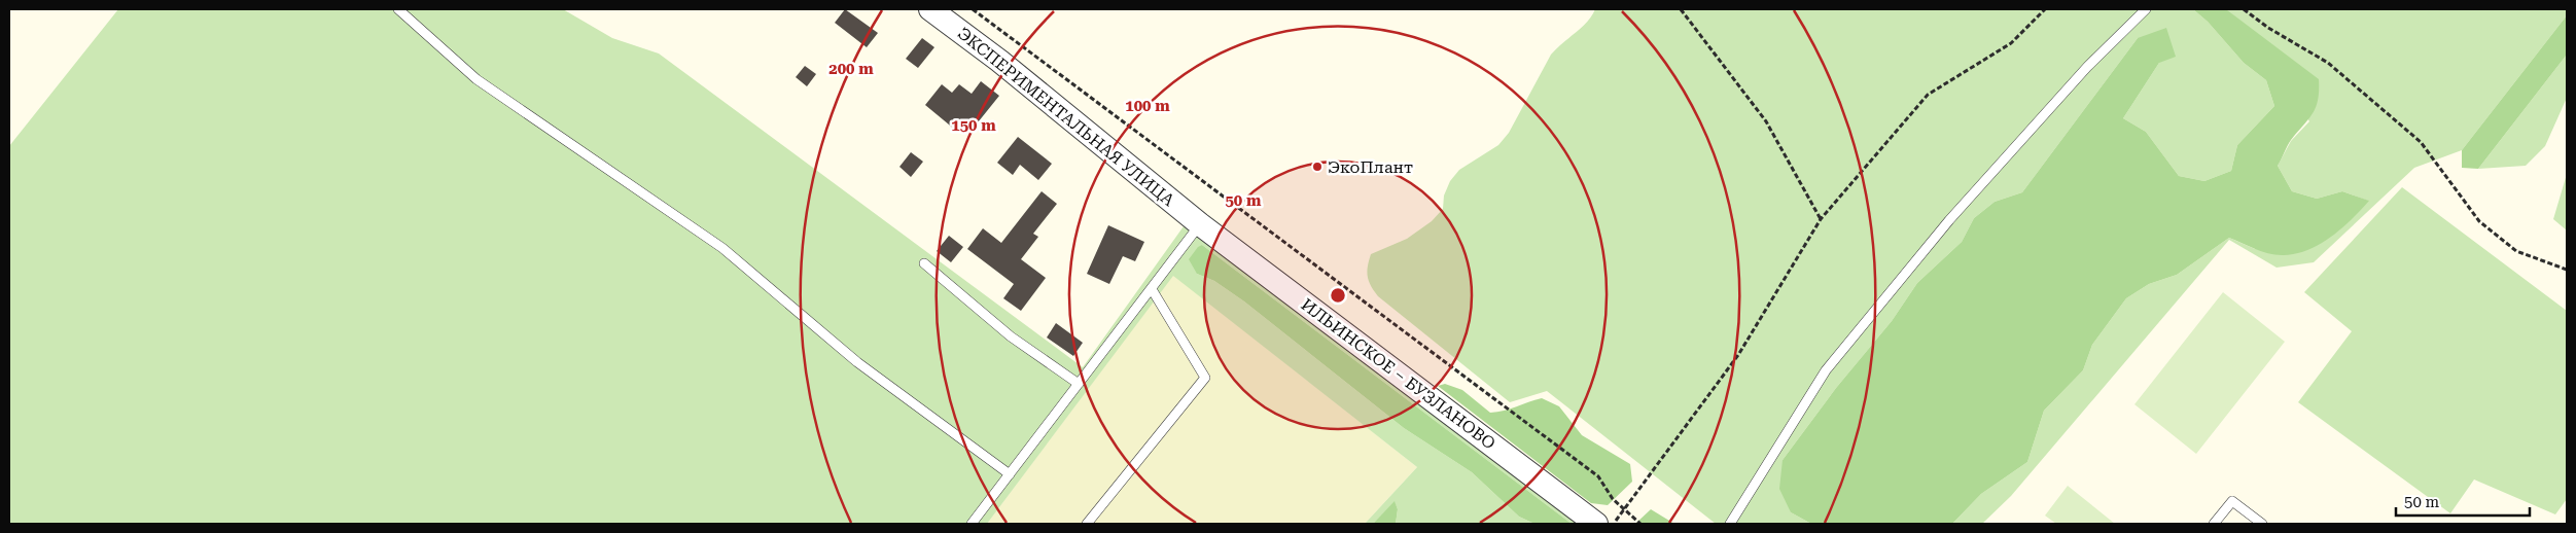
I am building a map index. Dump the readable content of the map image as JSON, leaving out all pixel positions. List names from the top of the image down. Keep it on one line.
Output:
{"streets":{"street":["ЭКСПЕРИМЕНТАЛЬНАЯ УЛИЦА","ИЛЬИНСКОЕ – БУЗЛАНОВО"]},"crossings":[["ЭКСПЕРИМЕНТАЛЬНАЯ УЛИЦА","ИЛЬИНСКОЕ – БУЗЛАНОВО"]],"places":["ЭкоПлант"],"scale_bar":"50 m","rings":["200 m","100 m","150 m","50 m"]}
